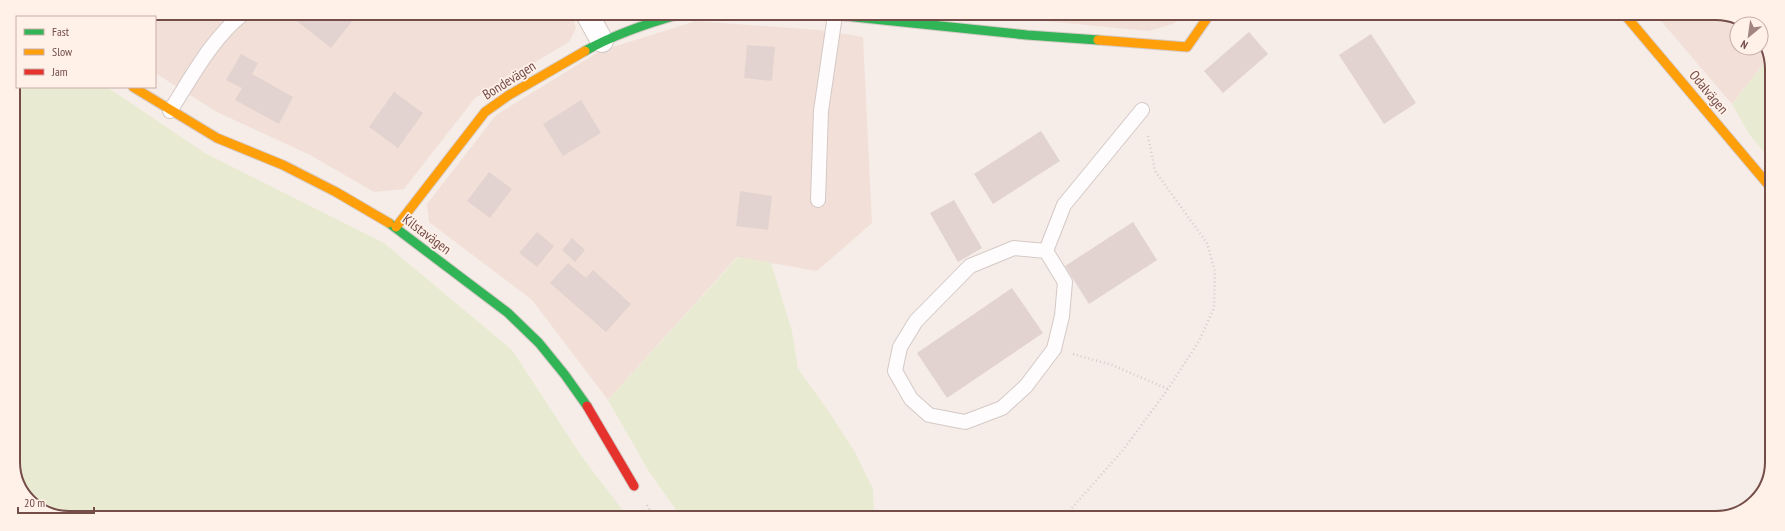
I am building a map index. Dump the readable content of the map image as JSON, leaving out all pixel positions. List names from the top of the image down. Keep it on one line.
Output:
{"streets":{"street":["Bondevägen","Odalvägen","Kilstavägen"]},"crossings":[["Bondevägen","Kilstavägen"]],"legend":["Fast","Slow","Jam"],"scale_bar":"20 m","north":"bottom left"}
